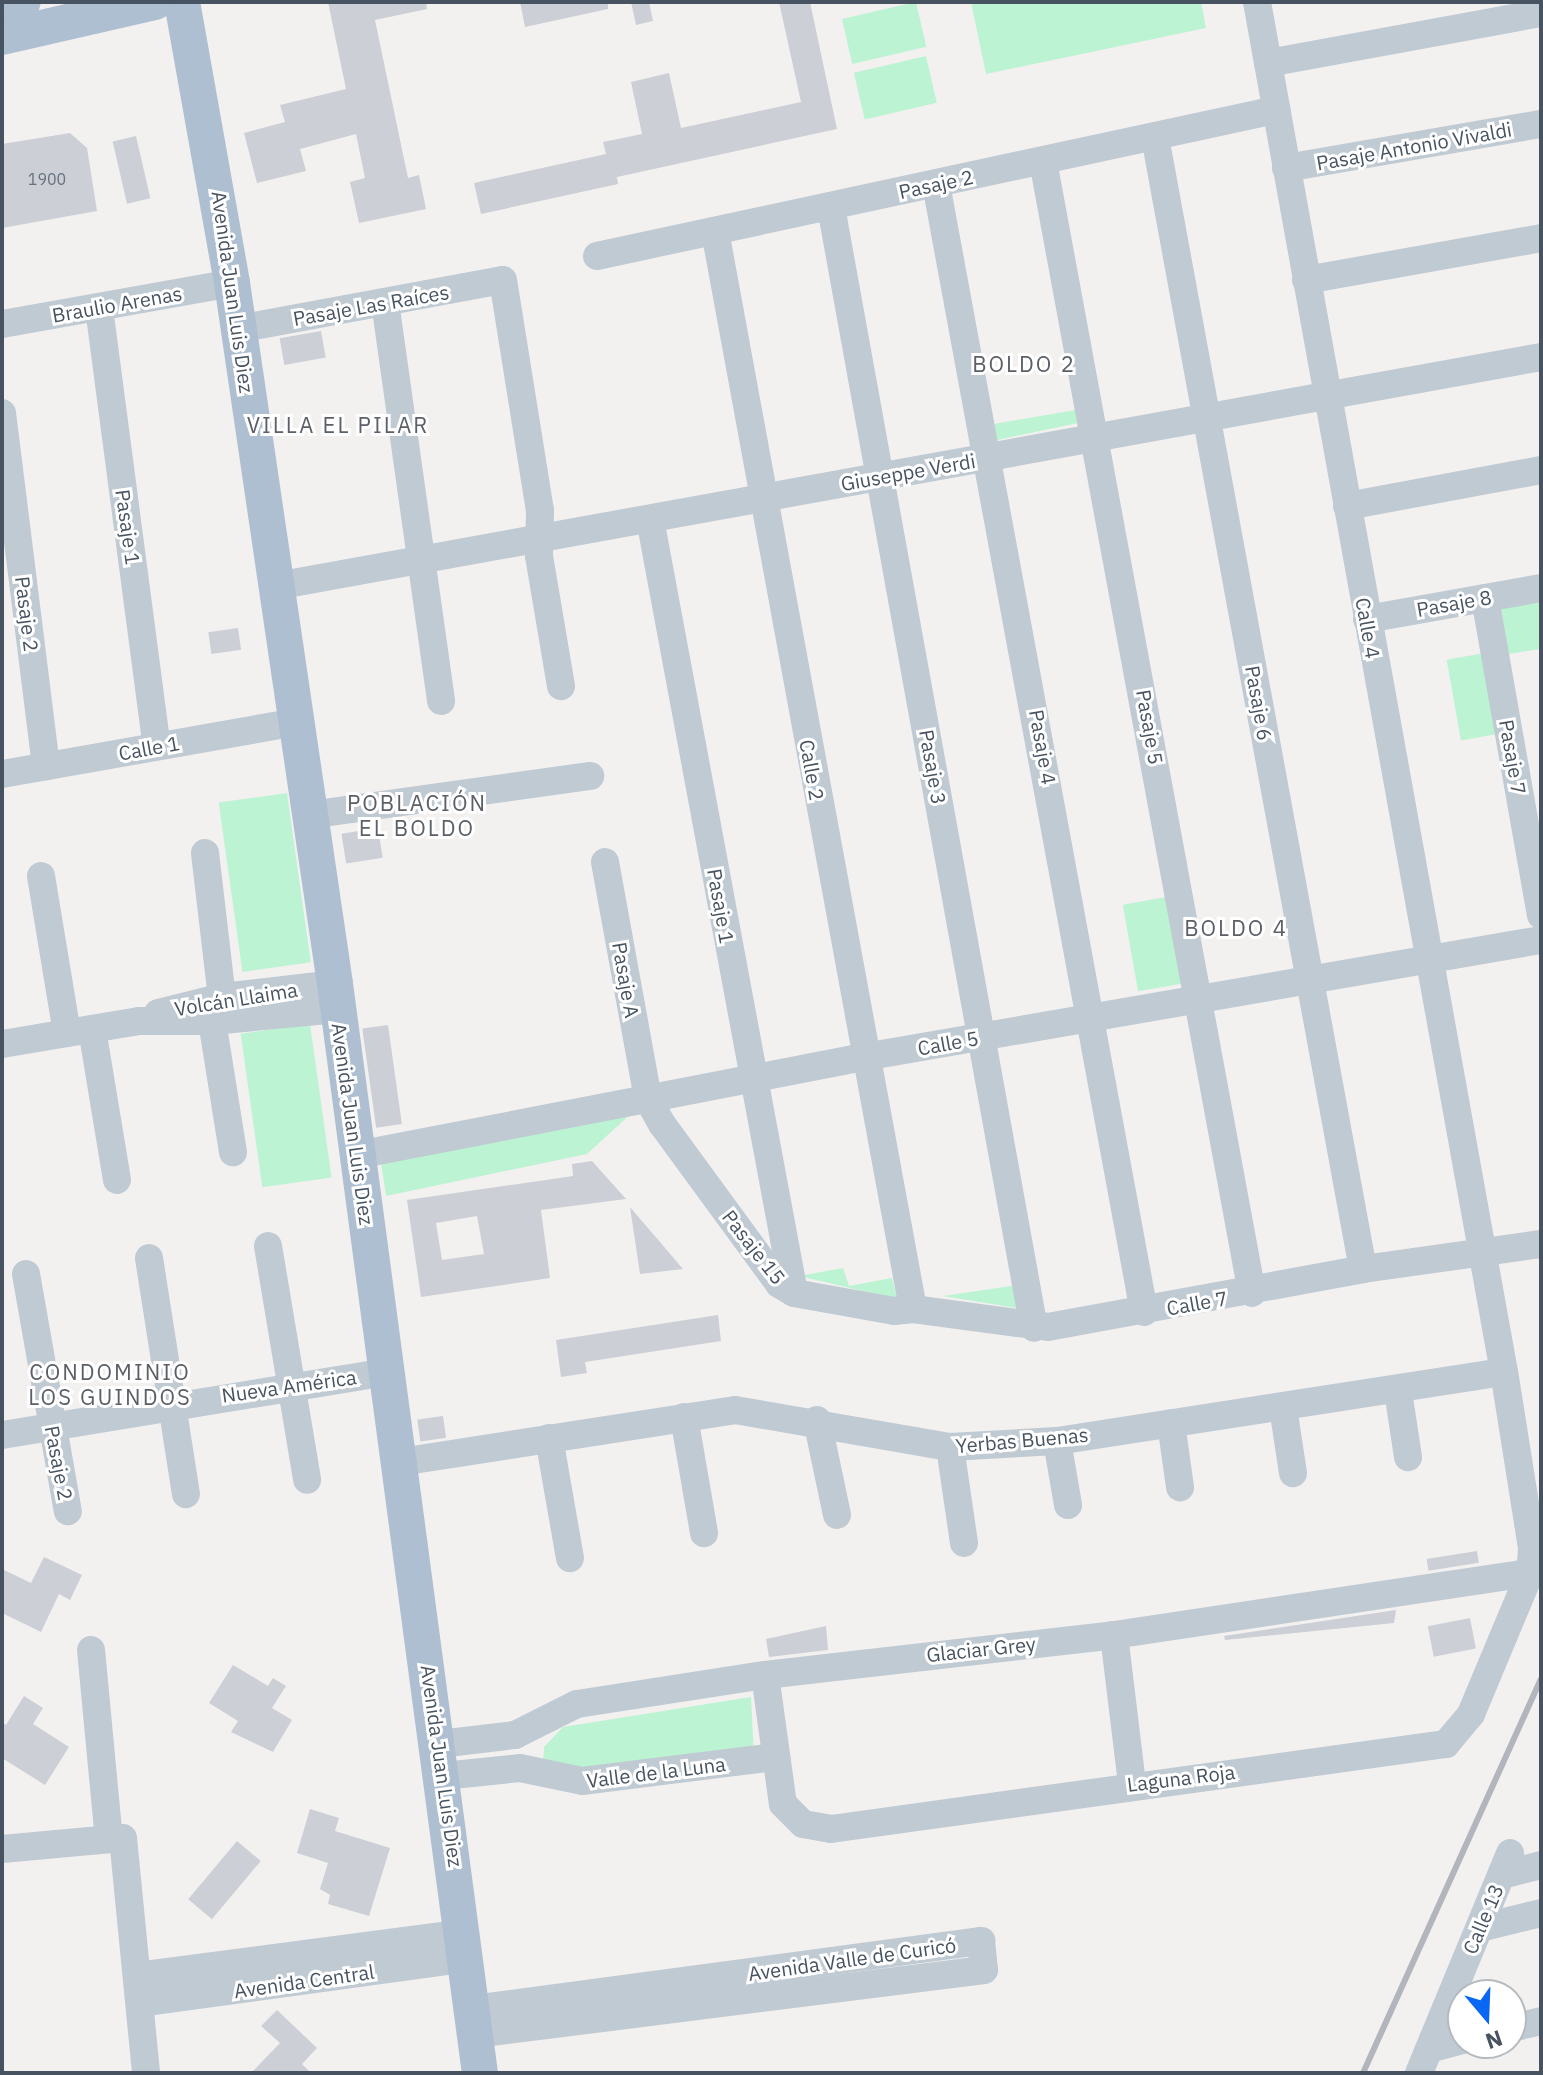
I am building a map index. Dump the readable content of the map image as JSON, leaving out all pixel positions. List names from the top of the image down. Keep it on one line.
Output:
{"streets":{"main road":["Avenida Juan Luis Diez"],"street":["Pasaje Antonio Vivaldi","Pasaje 2","Braulio Arenas","Pasaje Las Raíces","Giuseppe Verdi","Pasaje 1","Pasaje 8","Calle 4","Pasaje 6","Pasaje 5","Pasaje 4","Calle 1","Pasaje 7","Pasaje 3","Calle 2","Pasaje A","Volcán Llaima","Calle 5","Pasaje 15","Calle 7","Nueva América","Yerbas Buenas","Glaciar Grey","Valle de la Luna","Laguna Roja","Calle 13","Avenida Valle de Curicó","Avenida Central"]},"crossings":[["Pasaje Antonio Vivaldi","Calle 4"],["Pasaje 2","Calle 4"],["Pasaje 2","Pasaje 6"],["Pasaje 2","Pasaje 5"],["Pasaje 2","Pasaje 4"],["Pasaje 2","Calle 1"],["Pasaje 2","Pasaje 3"],["Pasaje 2","Calle 2"],["Pasaje 2","Nueva América"],["Avenida Juan Luis Diez","Braulio Arenas"],["Avenida Juan Luis Diez","Pasaje Las Raíces"],["Avenida Juan Luis Diez","Giuseppe Verdi"],["Avenida Juan Luis Diez","Calle 1"],["Avenida Juan Luis Diez","Volcán Llaima"],["Avenida Juan Luis Diez","Calle 5"],["Avenida Juan Luis Diez","Nueva América"],["Avenida Juan Luis Diez","Yerbas Buenas"],["Avenida Juan Luis Diez","Glaciar Grey"],["Avenida Juan Luis Diez","Valle de la Luna"],["Avenida Juan Luis Diez","Avenida Valle de Curicó"],["Avenida Juan Luis Diez","Avenida Central"],["Braulio Arenas","Pasaje 1"],["Pasaje Las Raíces","Giuseppe Verdi"],["Giuseppe Verdi","Pasaje 1"],["Giuseppe Verdi","Calle 4"],["Giuseppe Verdi","Pasaje 6"],["Giuseppe Verdi","Pasaje 5"],["Giuseppe Verdi","Pasaje 4"],["Giuseppe Verdi","Pasaje 3"],["Giuseppe Verdi","Calle 2"],["Pasaje 1","Calle 1"],["Pasaje 1","Calle 5"],["Pasaje 1","Pasaje 15"],["Pasaje 8","Calle 4"],["Pasaje 8","Pasaje 7"],["Calle 4","Calle 5"],["Calle 4","Calle 7"],["Calle 4","Yerbas Buenas"],["Calle 4","Glaciar Grey"],["Calle 4","Laguna Roja"],["Pasaje 6","Calle 5"],["Pasaje 6","Calle 7"],["Pasaje 5","Calle 5"],["Pasaje 5","Calle 7"],["Pasaje 4","Calle 5"],["Pasaje 4","Calle 7"],["Pasaje 3","Calle 5"],["Pasaje 3","Calle 7"],["Calle 2","Calle 5"],["Calle 2","Pasaje 15"],["Calle 2","Calle 7"],["Pasaje A","Calle 5"],["Pasaje A","Pasaje 15"],["Calle 5","Pasaje 15"],["Pasaje 15","Calle 7"],["Glaciar Grey","Valle de la Luna"],["Glaciar Grey","Laguna Roja"],["Valle de la Luna","Laguna Roja"]],"districts":["BOLDO 2","VILLA EL PILAR","POBLACIÓN EL BOLDO","BOLDO 4","CONDOMINIO LOS GUINDOS"],"house_numbers":["1900"],"north":"bottom"}
